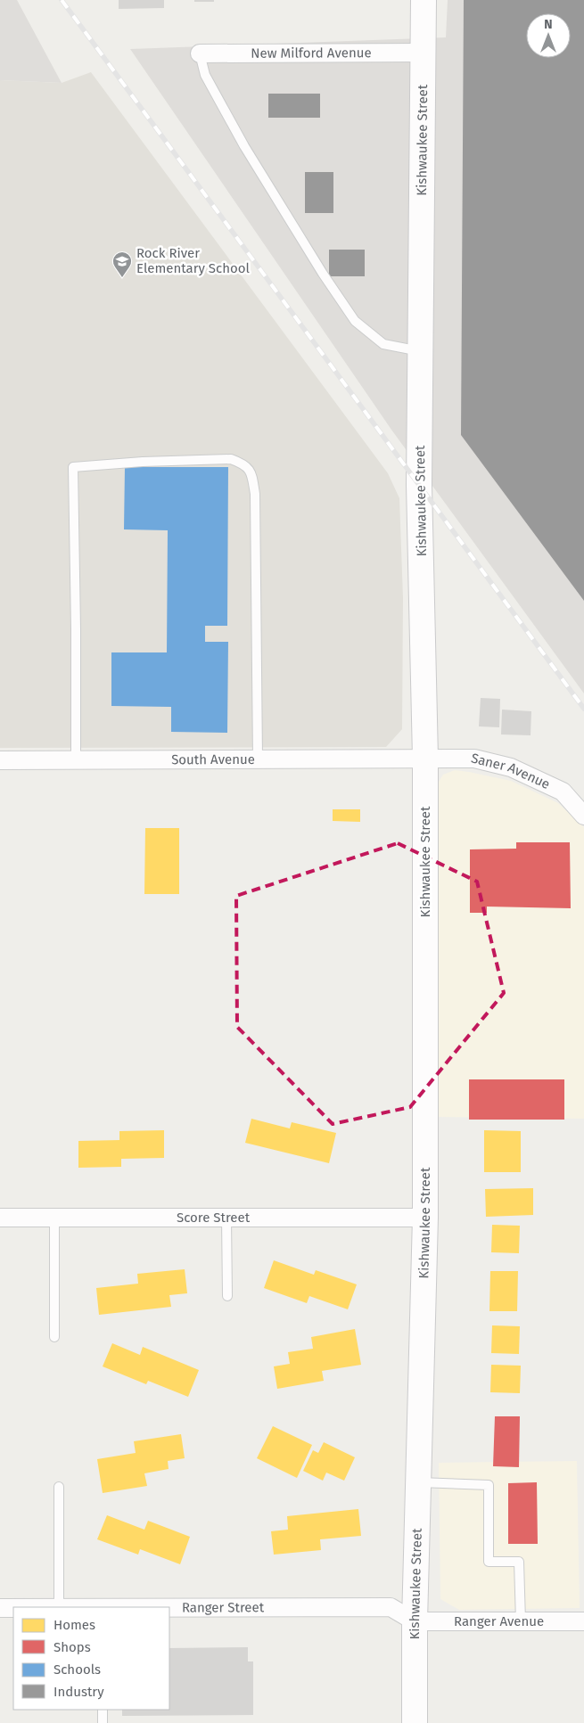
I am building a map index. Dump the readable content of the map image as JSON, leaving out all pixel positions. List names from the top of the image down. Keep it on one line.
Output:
{"streets":{"street":["New Milford Avenue","Kishwaukee Street","South Avenue","Saner Avenue","Score Street","Ranger Street","Ranger Avenue"]},"crossings":[["New Milford Avenue","Kishwaukee Street"],["Kishwaukee Street","South Avenue"],["Kishwaukee Street","Saner Avenue"],["Kishwaukee Street","Score Street"],["Kishwaukee Street","Ranger Street"],["Kishwaukee Street","Ranger Avenue"],["South Avenue","Saner Avenue"],["Ranger Street","Ranger Avenue"]],"places":{"school or university":["Rock River Elementary School"]},"legend":["Homes","Shops","Schools","Industry"],"north":"top"}
